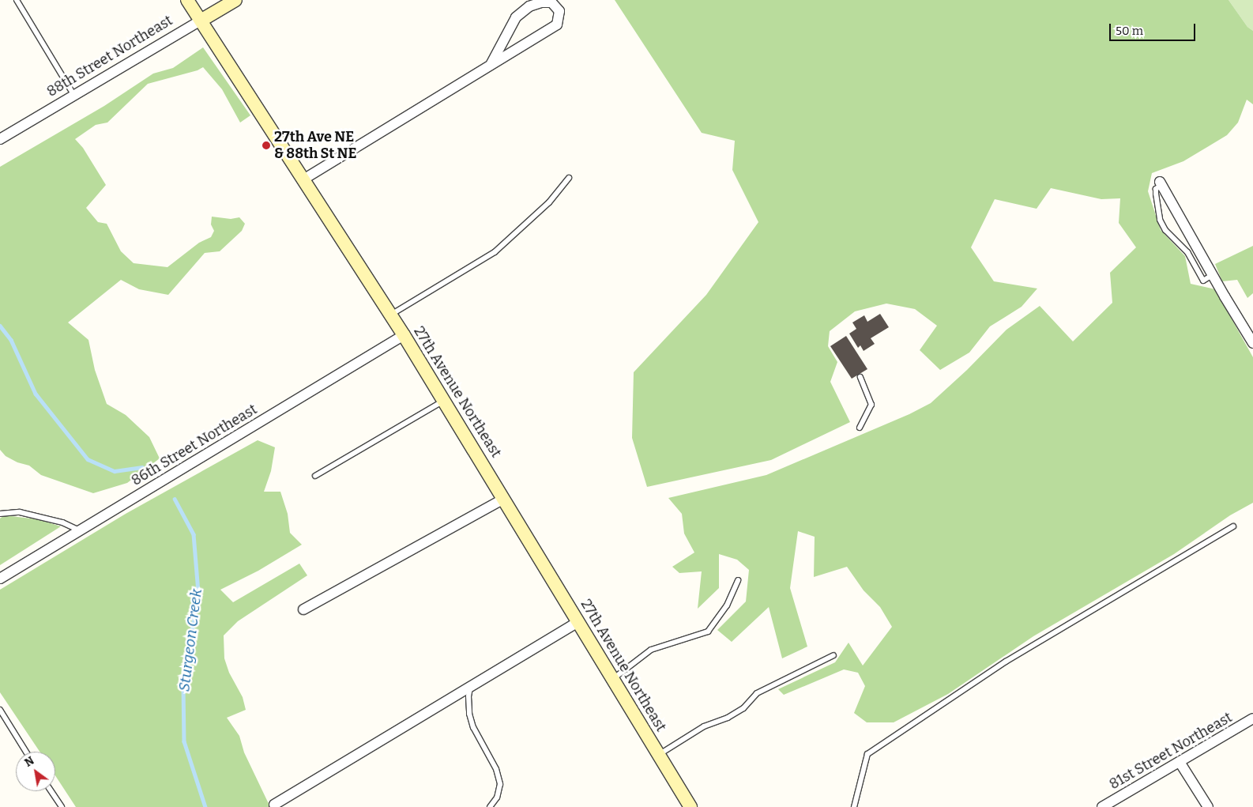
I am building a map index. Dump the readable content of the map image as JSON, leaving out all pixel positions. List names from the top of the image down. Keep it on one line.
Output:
{"streets":{"street":["88th Street Northeast","27th Avenue Northeast","86th Street Northeast","81st Street Northeast"]},"crossings":[["88th Street Northeast","27th Avenue Northeast"],["27th Avenue Northeast","86th Street Northeast"]],"water":["Sturgeon Creek"],"places":["27th Ave NE & 88th St NE"],"scale_bar":"50 m","north":"top left"}
